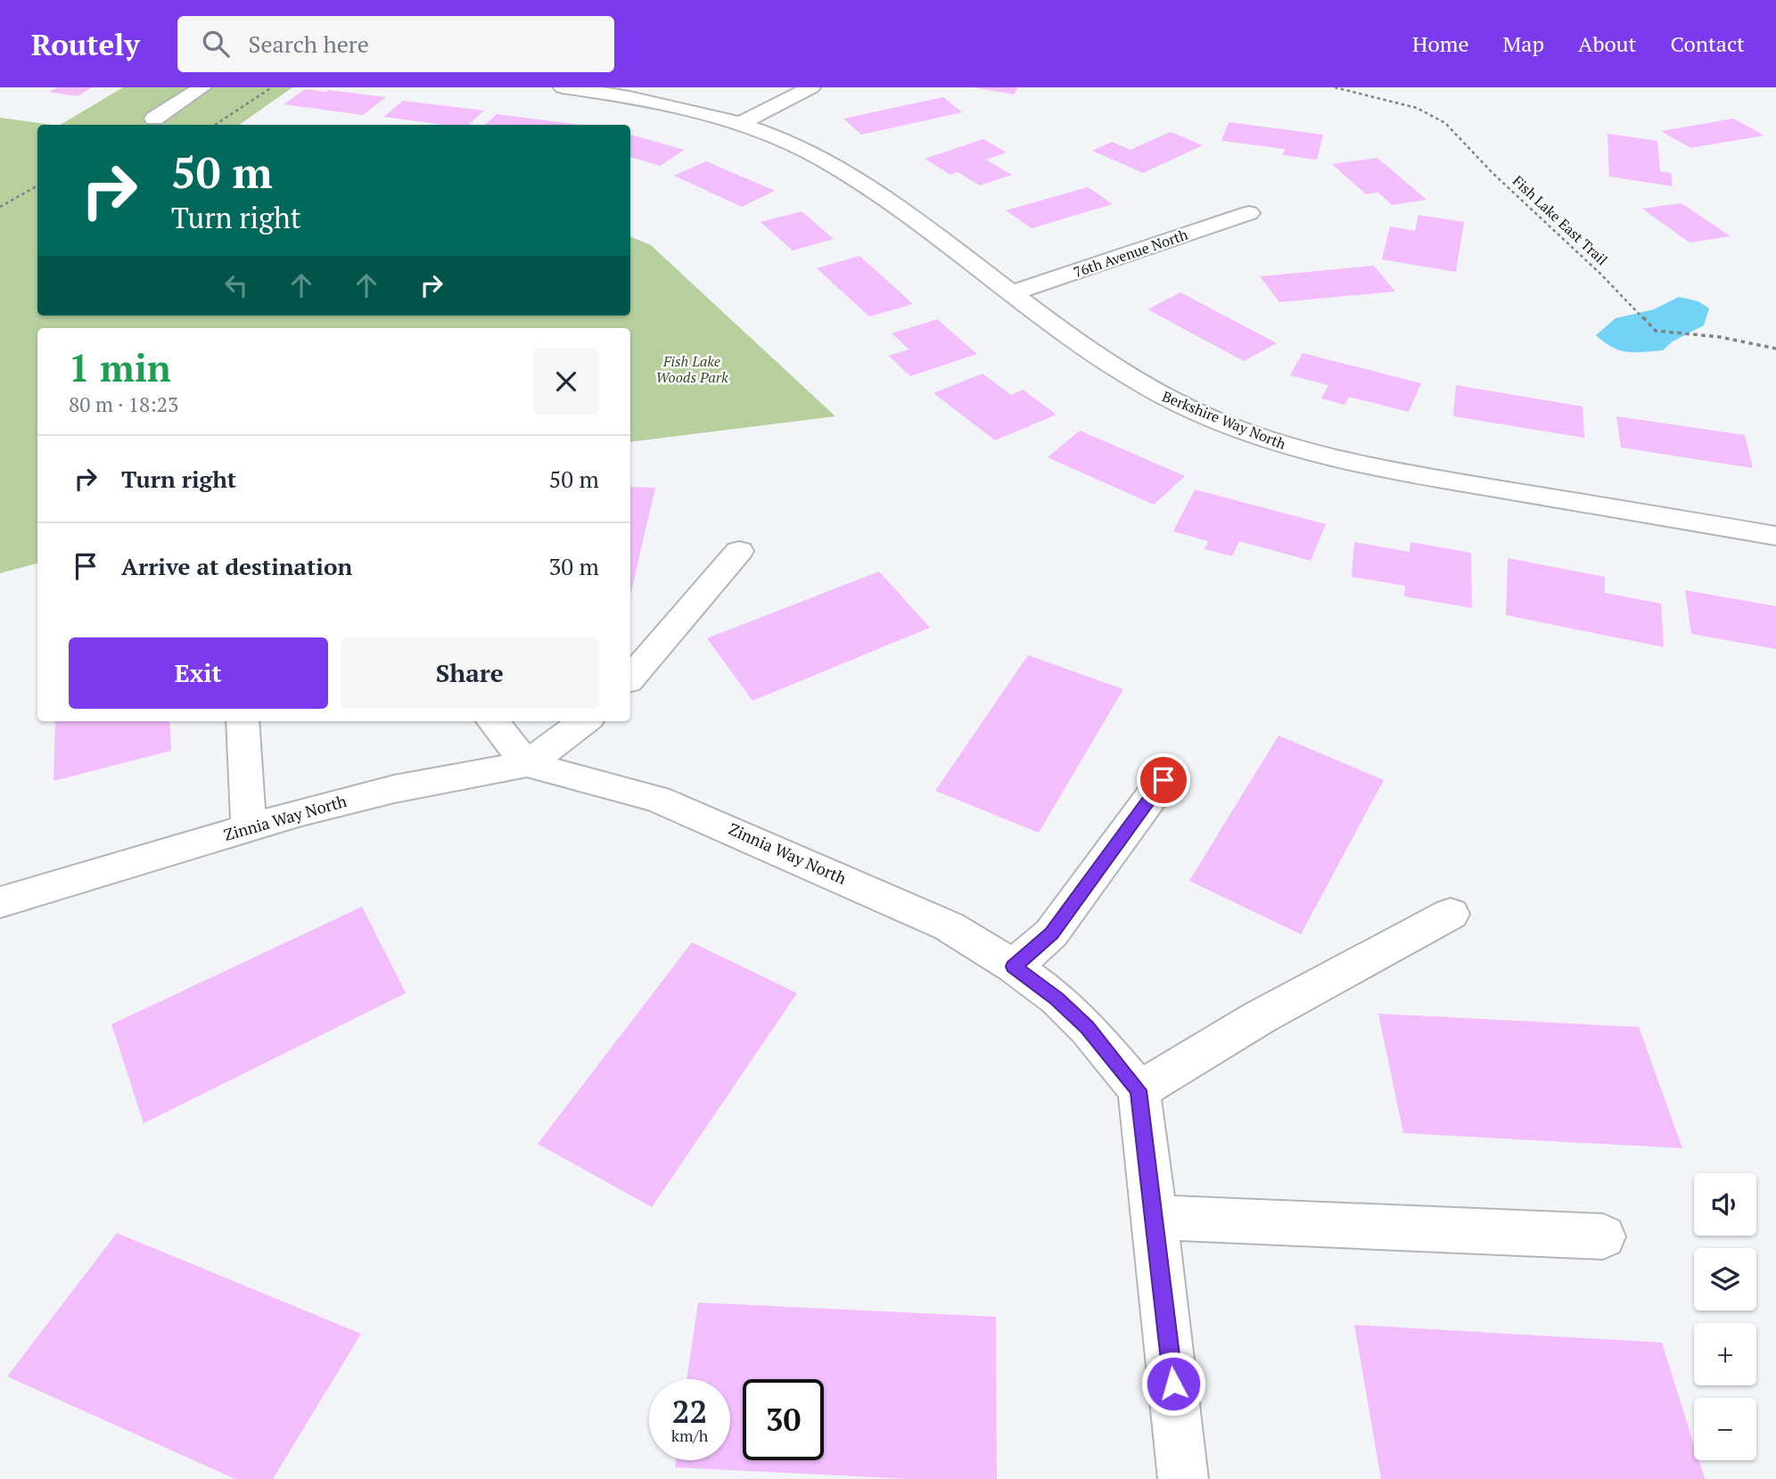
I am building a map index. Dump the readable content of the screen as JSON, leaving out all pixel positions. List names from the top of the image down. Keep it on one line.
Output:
{"streets":{"street":["76th Avenue North","Berkshire Way North","Zinnia Way North"],"path":["Fish Lake East Trail"]},"crossings":[["76th Avenue North","Berkshire Way North"]],"parks":["Fish Lake Woods Park"],"page":{"header":"Routely","search":"Search here","nav":["Home","Map","About","Contact"],"turn":["50 m","Turn right"],"heading":["1 min","80 m · 18:23"],"list":[{"name":"Turn right","value":"50 m"},{"name":"Arrive at destination","value":"30 m"}],"buttons":["Exit","Share"],"map_buttons":["+","−"],"speed":"22 km/h","limit":"30"}}
